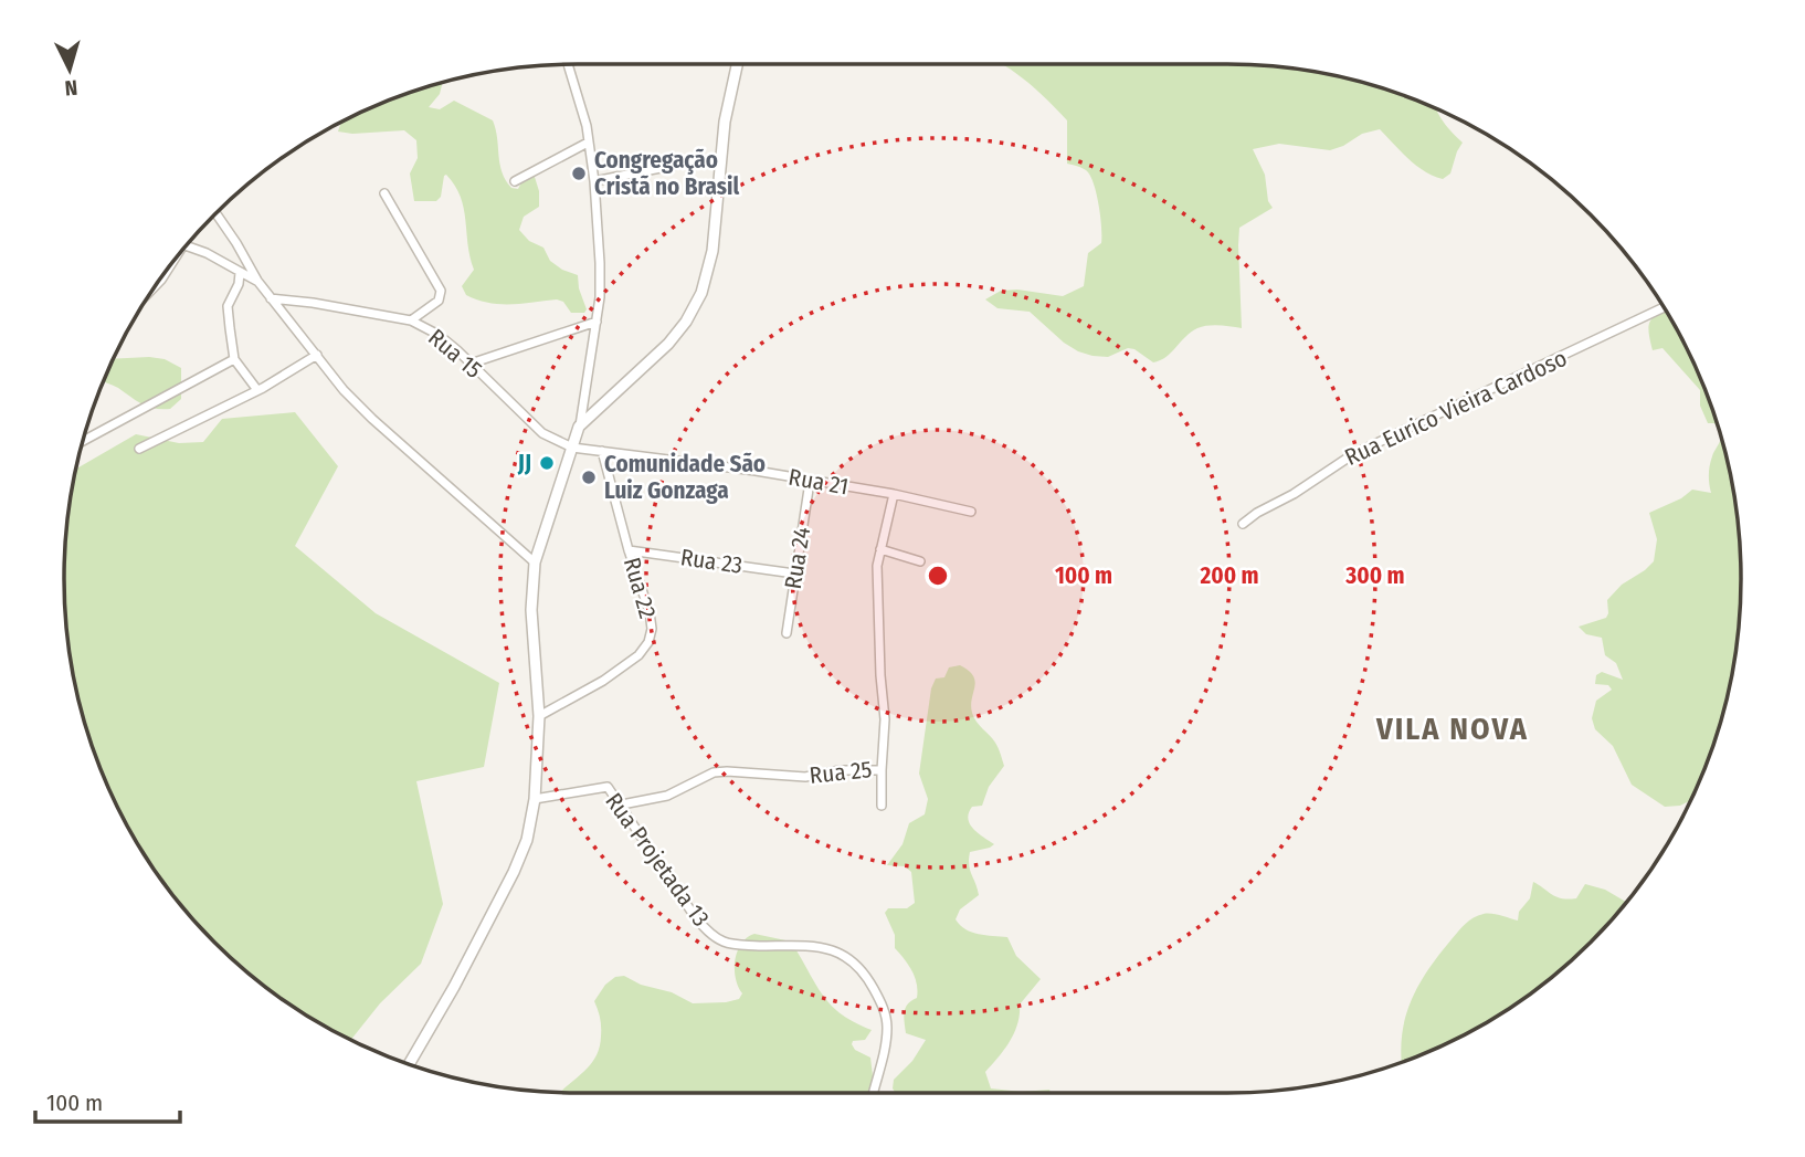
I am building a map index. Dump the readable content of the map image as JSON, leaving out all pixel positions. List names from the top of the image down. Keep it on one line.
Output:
{"streets":{"street":["Rua 15","Rua Eurico Vieira Cardoso","Rua 21","Rua 24","Rua 23","Rua 22","Rua 25","Rua Projetada 13"]},"crossings":[["Rua 15","Rua 21"],["Rua 21","Rua 24"],["Rua 21","Rua 22"],["Rua 21","Rua 25"],["Rua 24","Rua 23"],["Rua 23","Rua 22"],["Rua 25","Rua Projetada 13"]],"districts":["VILA NOVA"],"places":["Congregação Cristã no Brasil","JJ","Comunidade São Luiz Gonzaga"],"scale_bar":"100 m","north":"bottom","rings":["100 m","200 m","300 m"]}
